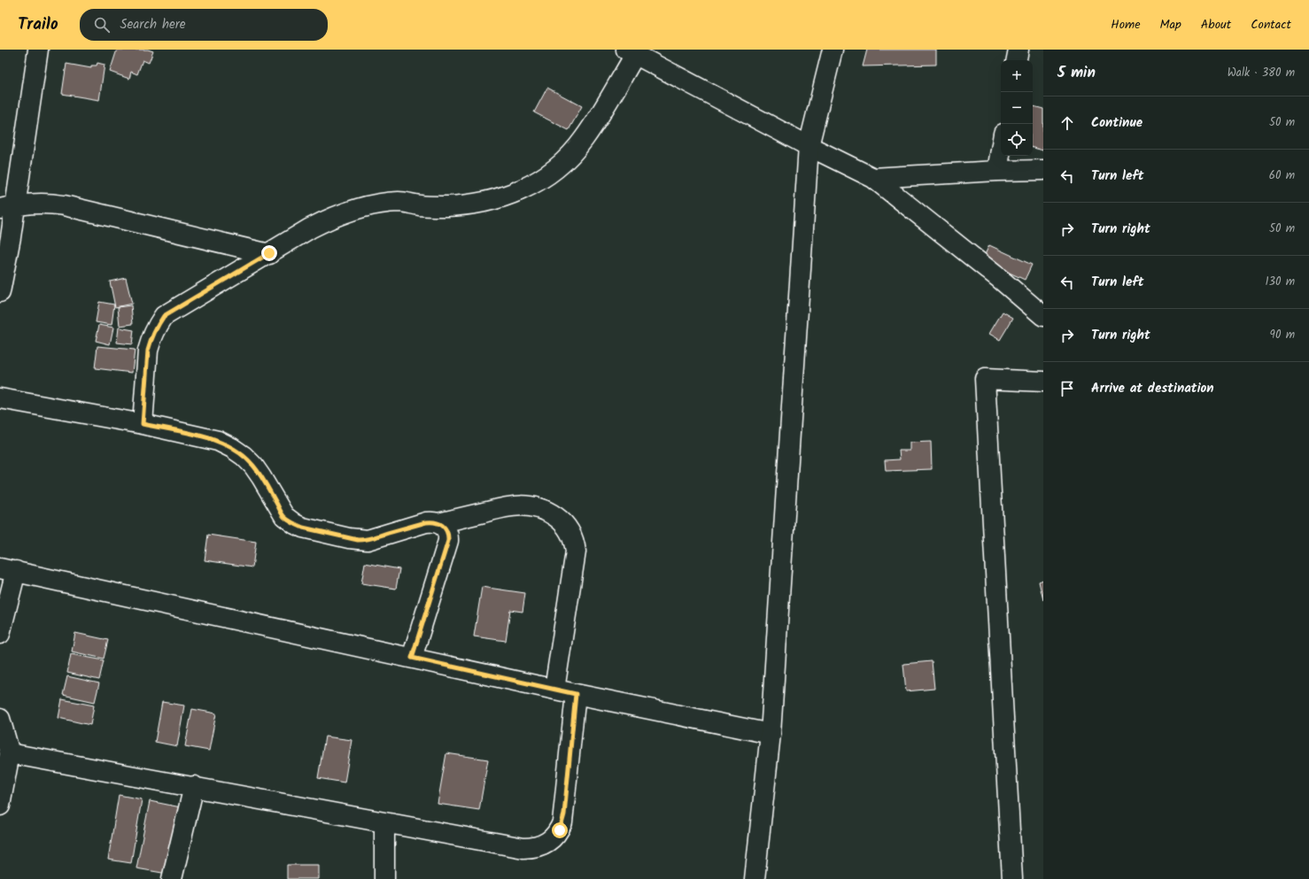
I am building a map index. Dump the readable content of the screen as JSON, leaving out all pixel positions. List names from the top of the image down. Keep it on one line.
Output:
{"page":{"header":"Trailo","search":"Search here","nav":["Home","Map","About","Contact"],"heading":["5 min","Walk · 380 m"],"map_buttons":["+","−"],"list":[["Continue","50 m"],["Turn left","60 m"],["Turn right","50 m"],["Turn left","130 m"],["Turn right","90 m"],"Arrive at destination"]}}
